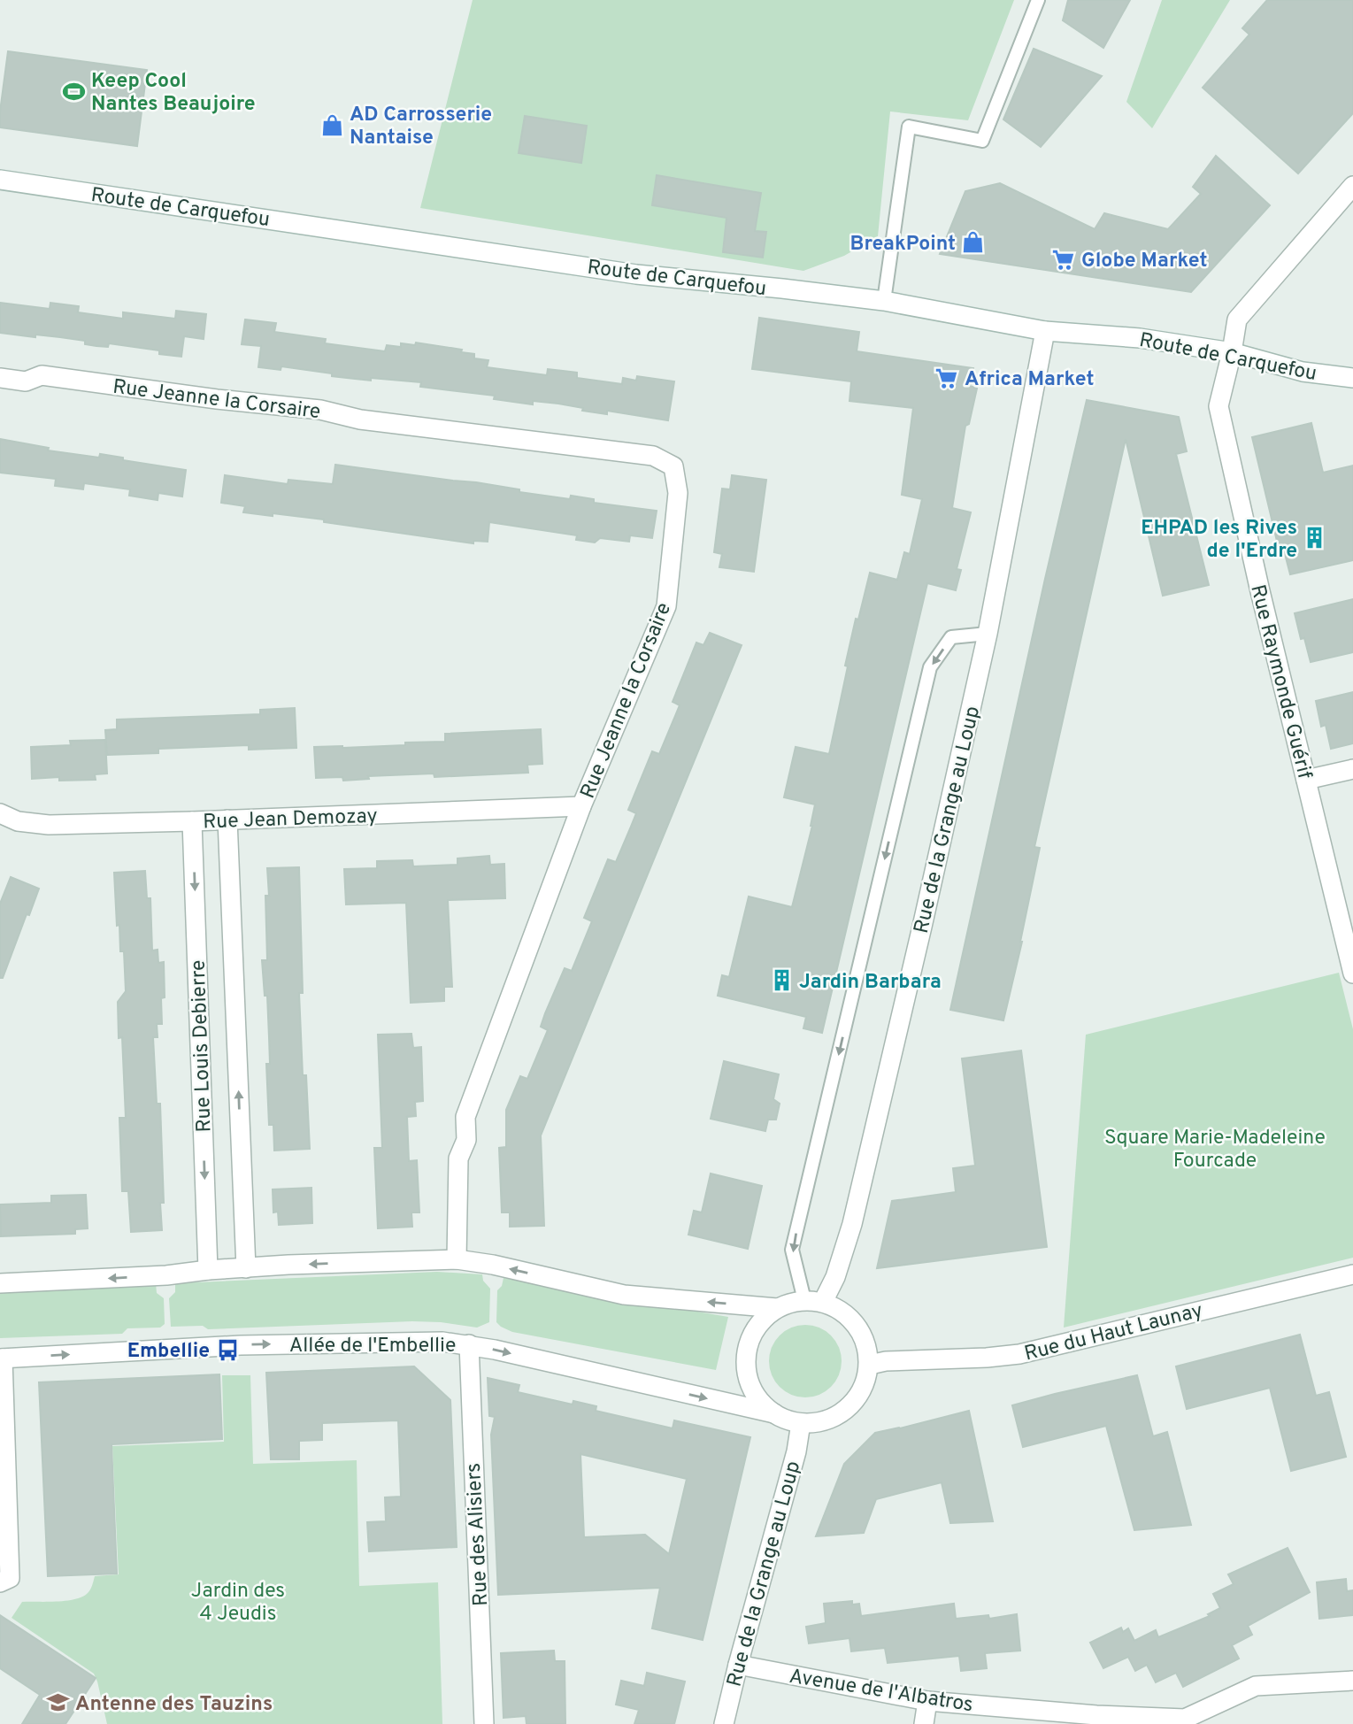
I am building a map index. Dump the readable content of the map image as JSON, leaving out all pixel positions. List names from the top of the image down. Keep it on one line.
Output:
{"streets":{"street":["Route de Carquefou","Rue Jeanne la Corsaire","Rue Raymonde Guérif","Rue Jean Demozay","Rue de la Grange au Loup","Rue Louis Debierre","Rue du Haut Launay","Allée de l'Embellie","Rue des Alisiers","Avenue de l'Albatros"]},"crossings":[["Route de Carquefou","Rue Raymonde Guérif"],["Route de Carquefou","Rue de la Grange au Loup"],["Rue Jeanne la Corsaire","Rue Jean Demozay"],["Rue Jean Demozay","Rue Louis Debierre"],["Rue de la Grange au Loup","Rue du Haut Launay"],["Rue de la Grange au Loup","Allée de l'Embellie"],["Rue de la Grange au Loup","Avenue de l'Albatros"],["Rue du Haut Launay","Allée de l'Embellie"],["Allée de l'Embellie","Rue des Alisiers"]],"parks":["Square Marie-Madeleine Fourcade","Jardin des 4 Jeudis"],"places":{"sports":["Keep Cool Nantes Beaujoire"],"shop":["AD Carrosserie Nantaise","BreakPoint"],"supermarket":["Globe Market","Africa Market"],"building":["EHPAD les Rives de l'Erdre","Jardin Barbara"],"bus stop":["Embellie"],"school or university":["Antenne des Tauzins"]}}
